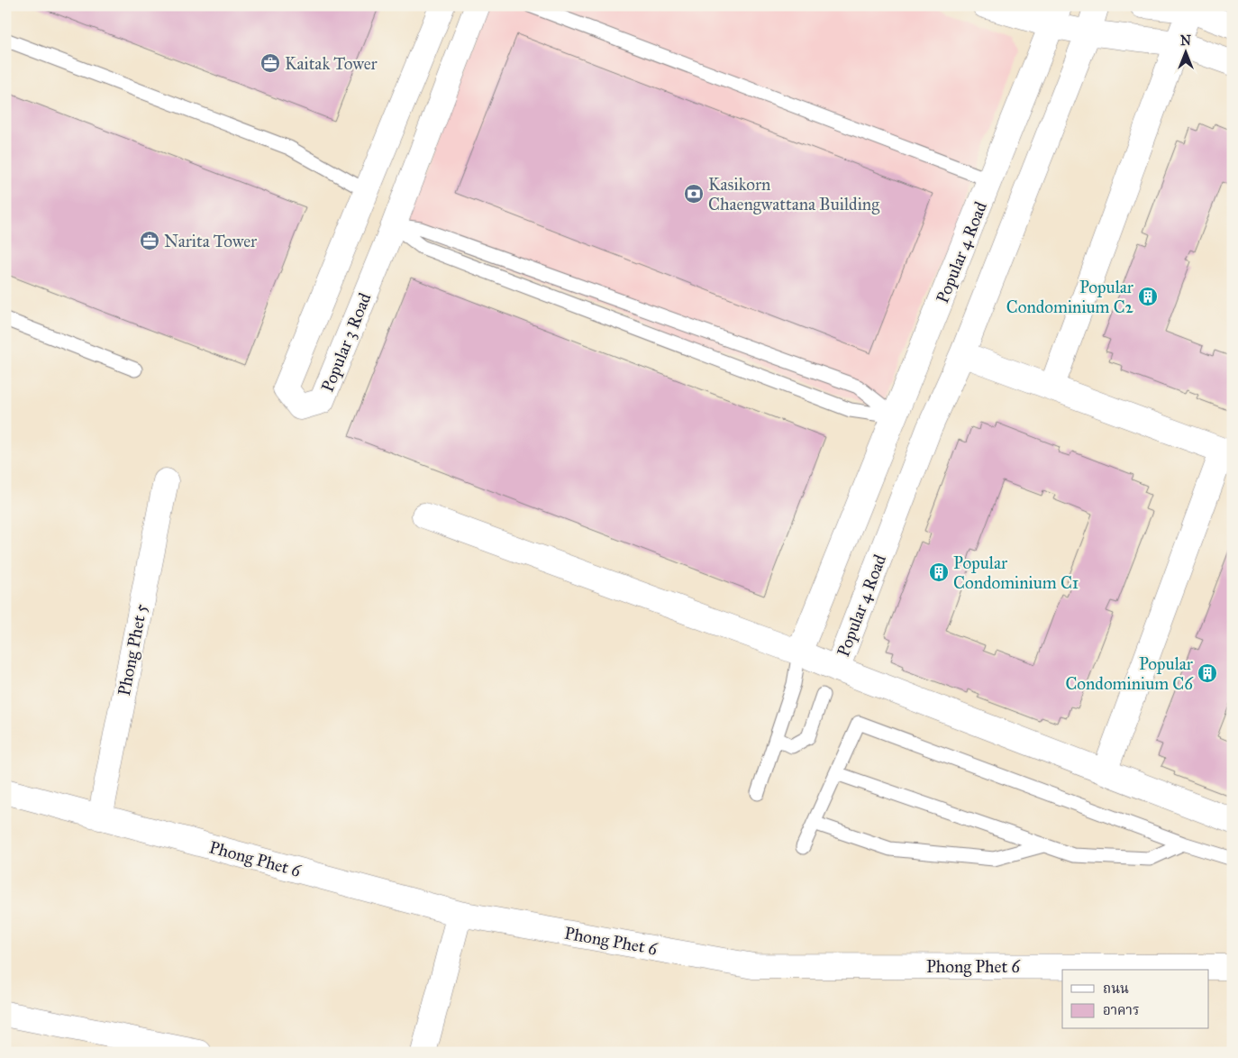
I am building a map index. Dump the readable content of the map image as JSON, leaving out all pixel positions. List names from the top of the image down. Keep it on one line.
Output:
{"streets":{"street":["Popular 4 Road","Popular 3 Road","Phong Phet 5","Phong Phet 6"]},"crossings":[["Phong Phet 5","Phong Phet 6"]],"places":{"office":["Kaitak Tower","Narita Tower"],"bank":["Kasikorn Chaengwattana Building"],"building":["Popular Condominium C2","Popular Condominium C1","Popular Condominium C6"]},"legend":["ถนน","อาคาร"],"north":"top"}
